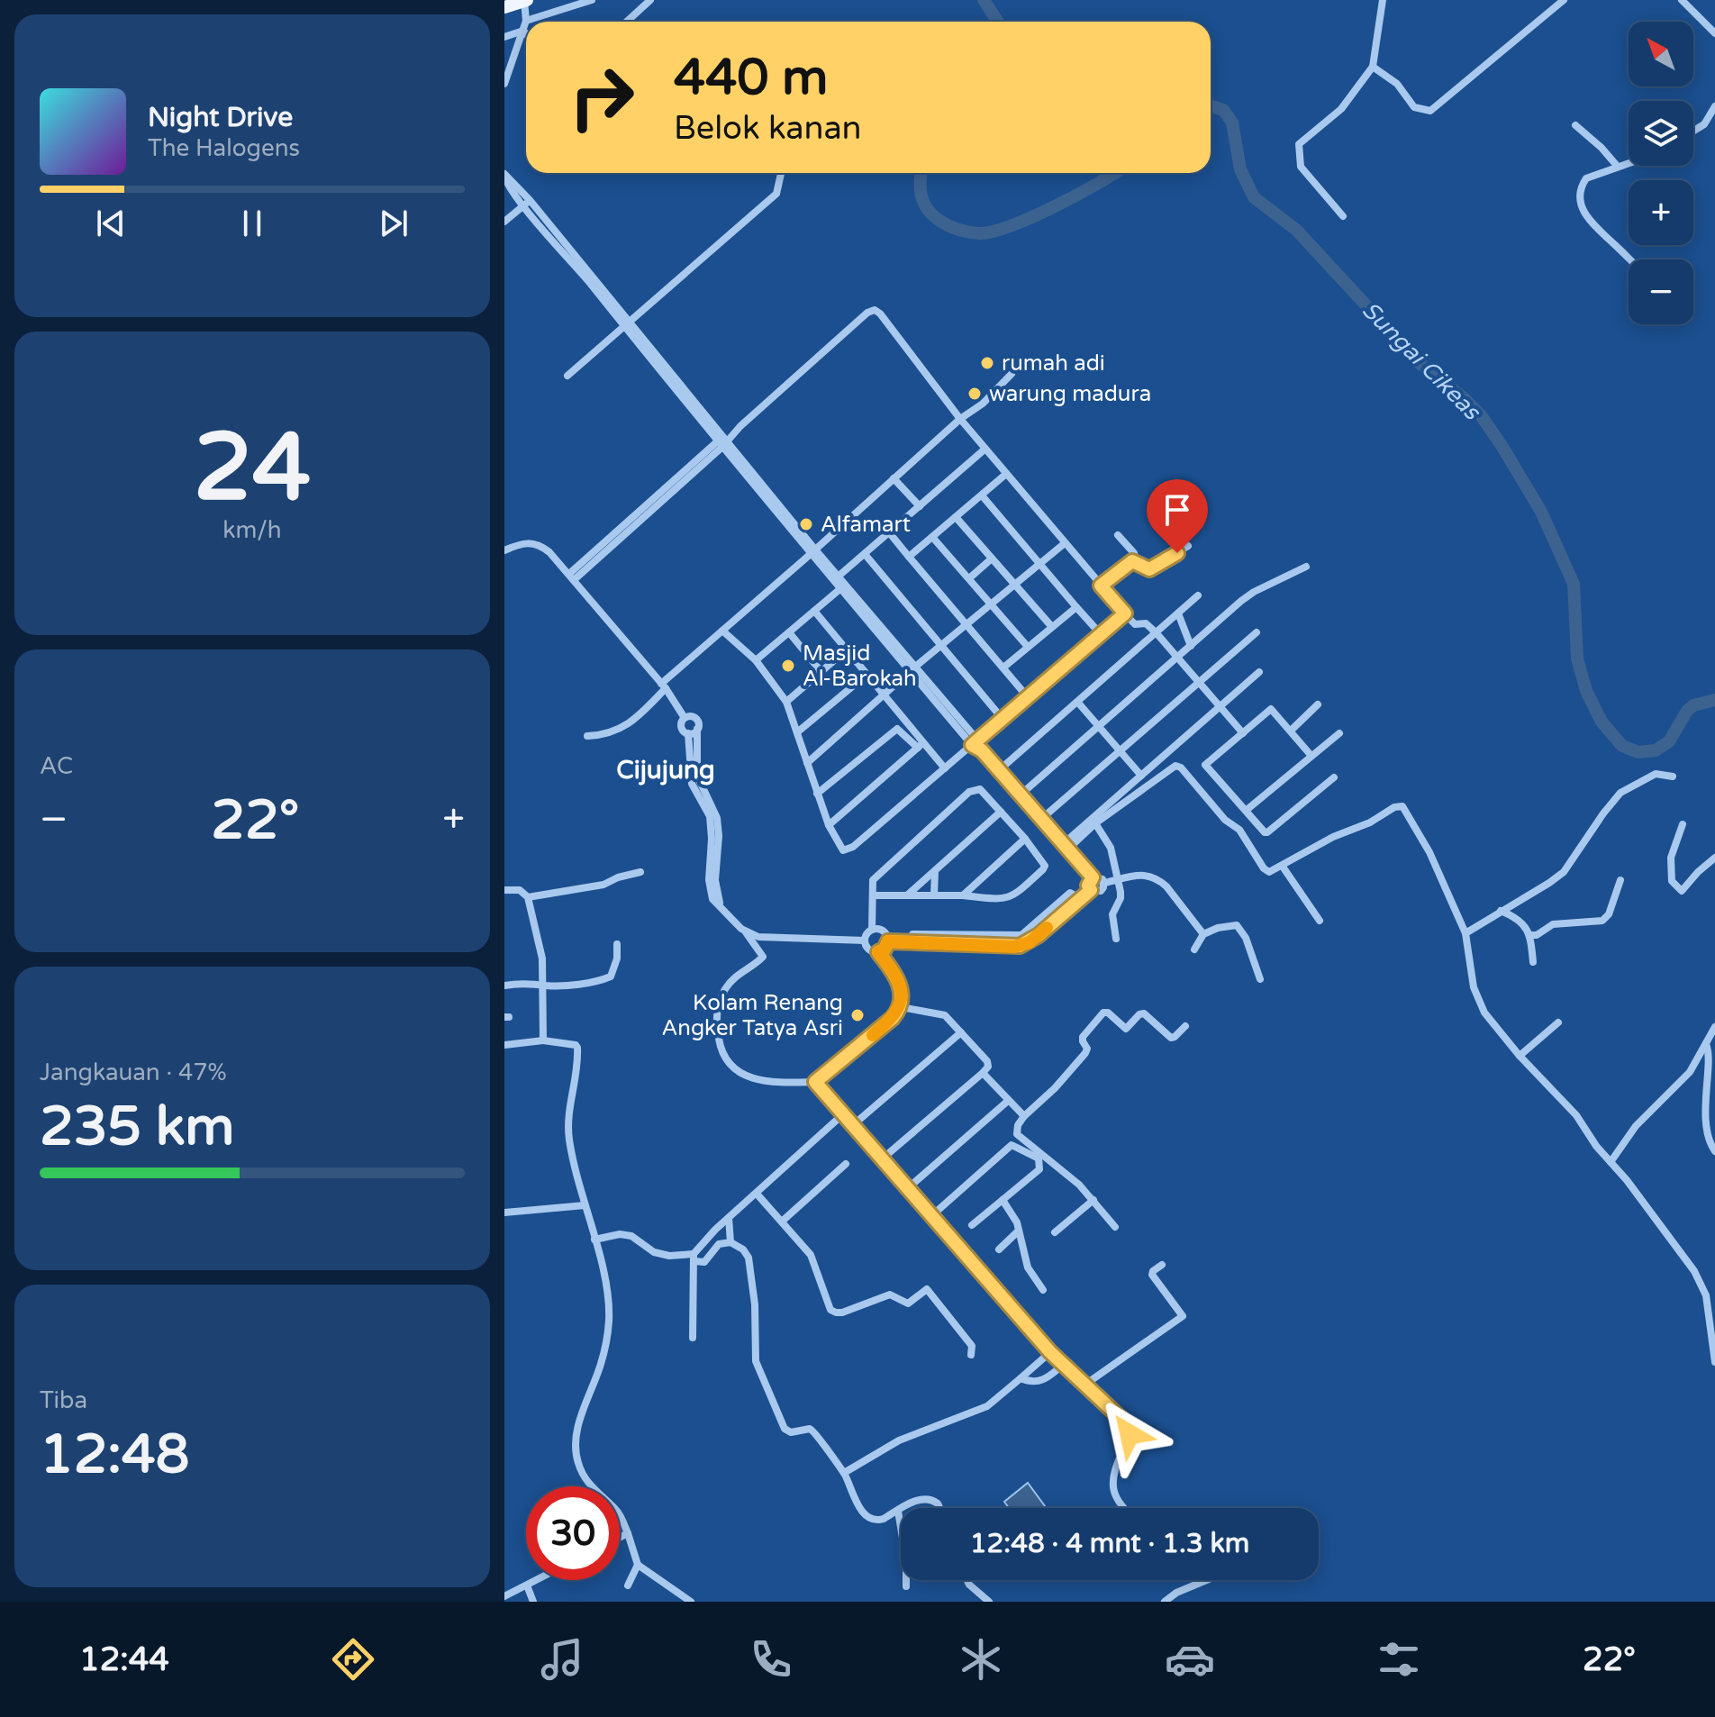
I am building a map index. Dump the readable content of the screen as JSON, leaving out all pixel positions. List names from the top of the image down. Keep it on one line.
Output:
{"districts":["Cijujung"],"water":["Sungai Cikeas"],"places":["rumah adi","warung madura","Alfamart","Masjid Al-Barokah","Kolam Renang Angker Tatya Asri"],"north":"top left","page":{"map_buttons":["+","−"],"turn":["440 m","Belok kanan"],"song":["Night Drive","The Halogens"],"tile":[["24","km/h"],"AC",["Jangkauan · 47%","235 km"],["Tiba","12:48"]],"heat":["−","22°","+"],"limit":"30","trip":"12:48 · 4 mnt · 1.3 km","tabs":["12:44","22°"]}}
